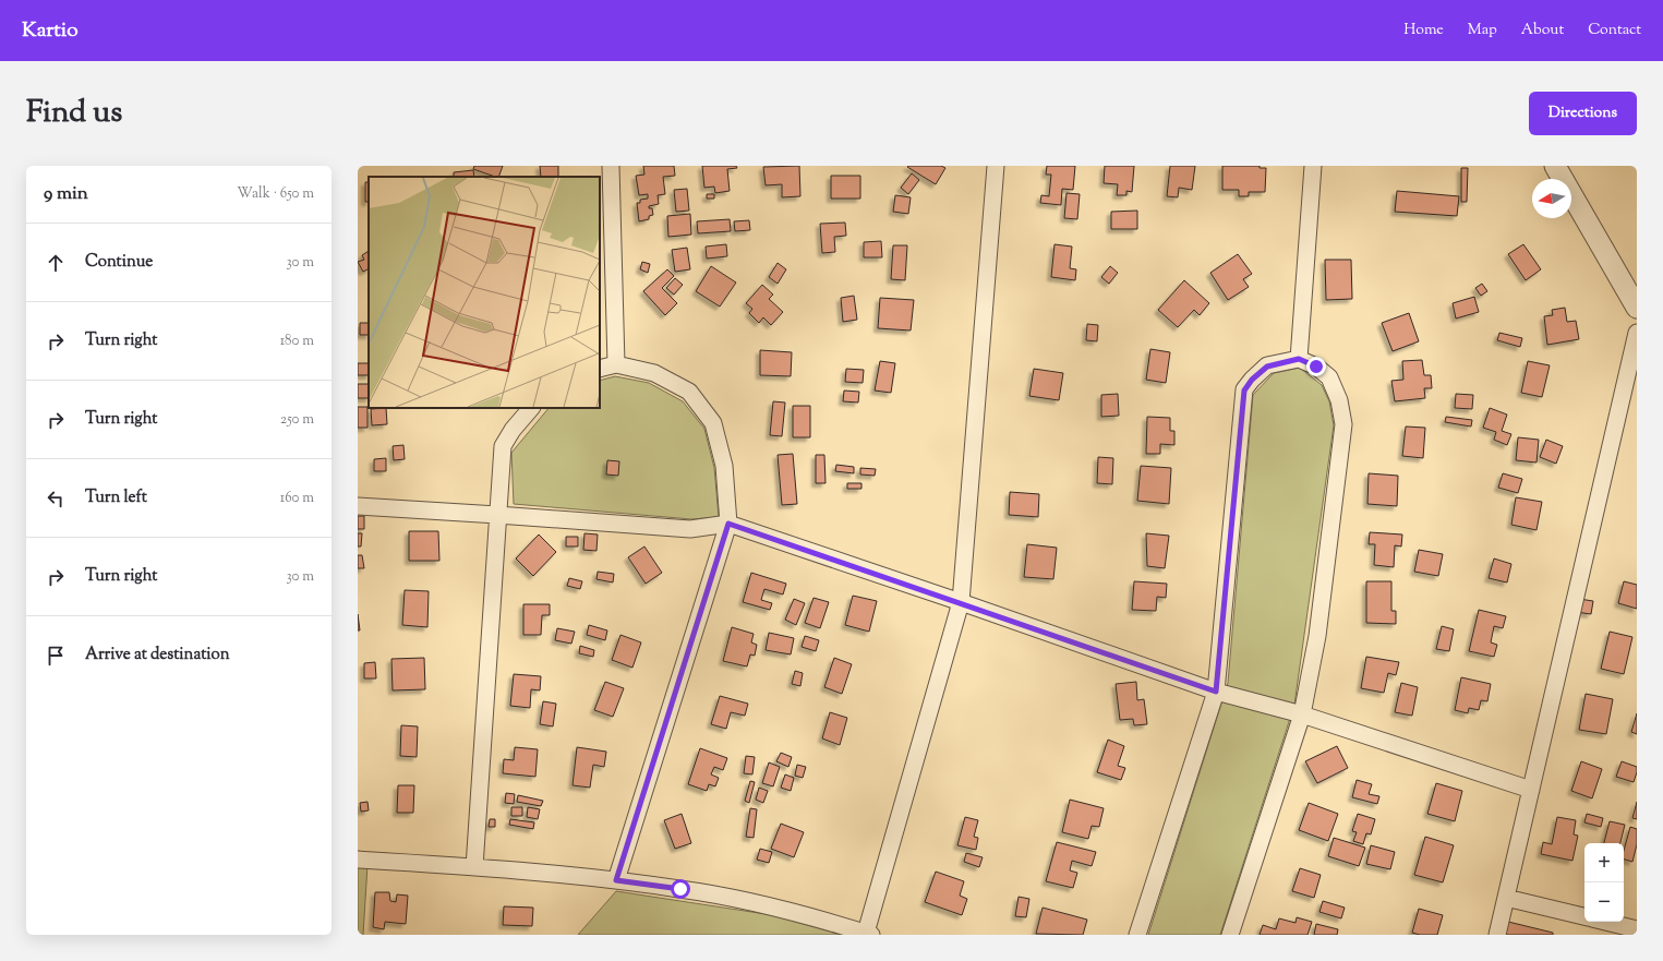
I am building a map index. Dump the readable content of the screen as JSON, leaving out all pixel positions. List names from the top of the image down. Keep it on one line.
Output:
{"north":"left","page":{"header":"Kartio","nav":["Home","Map","About","Contact"],"title":"Find us","buttons":"Directions","heading":["9 min","Walk · 650 m"],"list":[["Continue","30 m"],["Turn right","180 m"],["Turn right","250 m"],["Turn left","160 m"],["Turn right","30 m"],"Arrive at destination"],"map_buttons":["+","−"]}}
